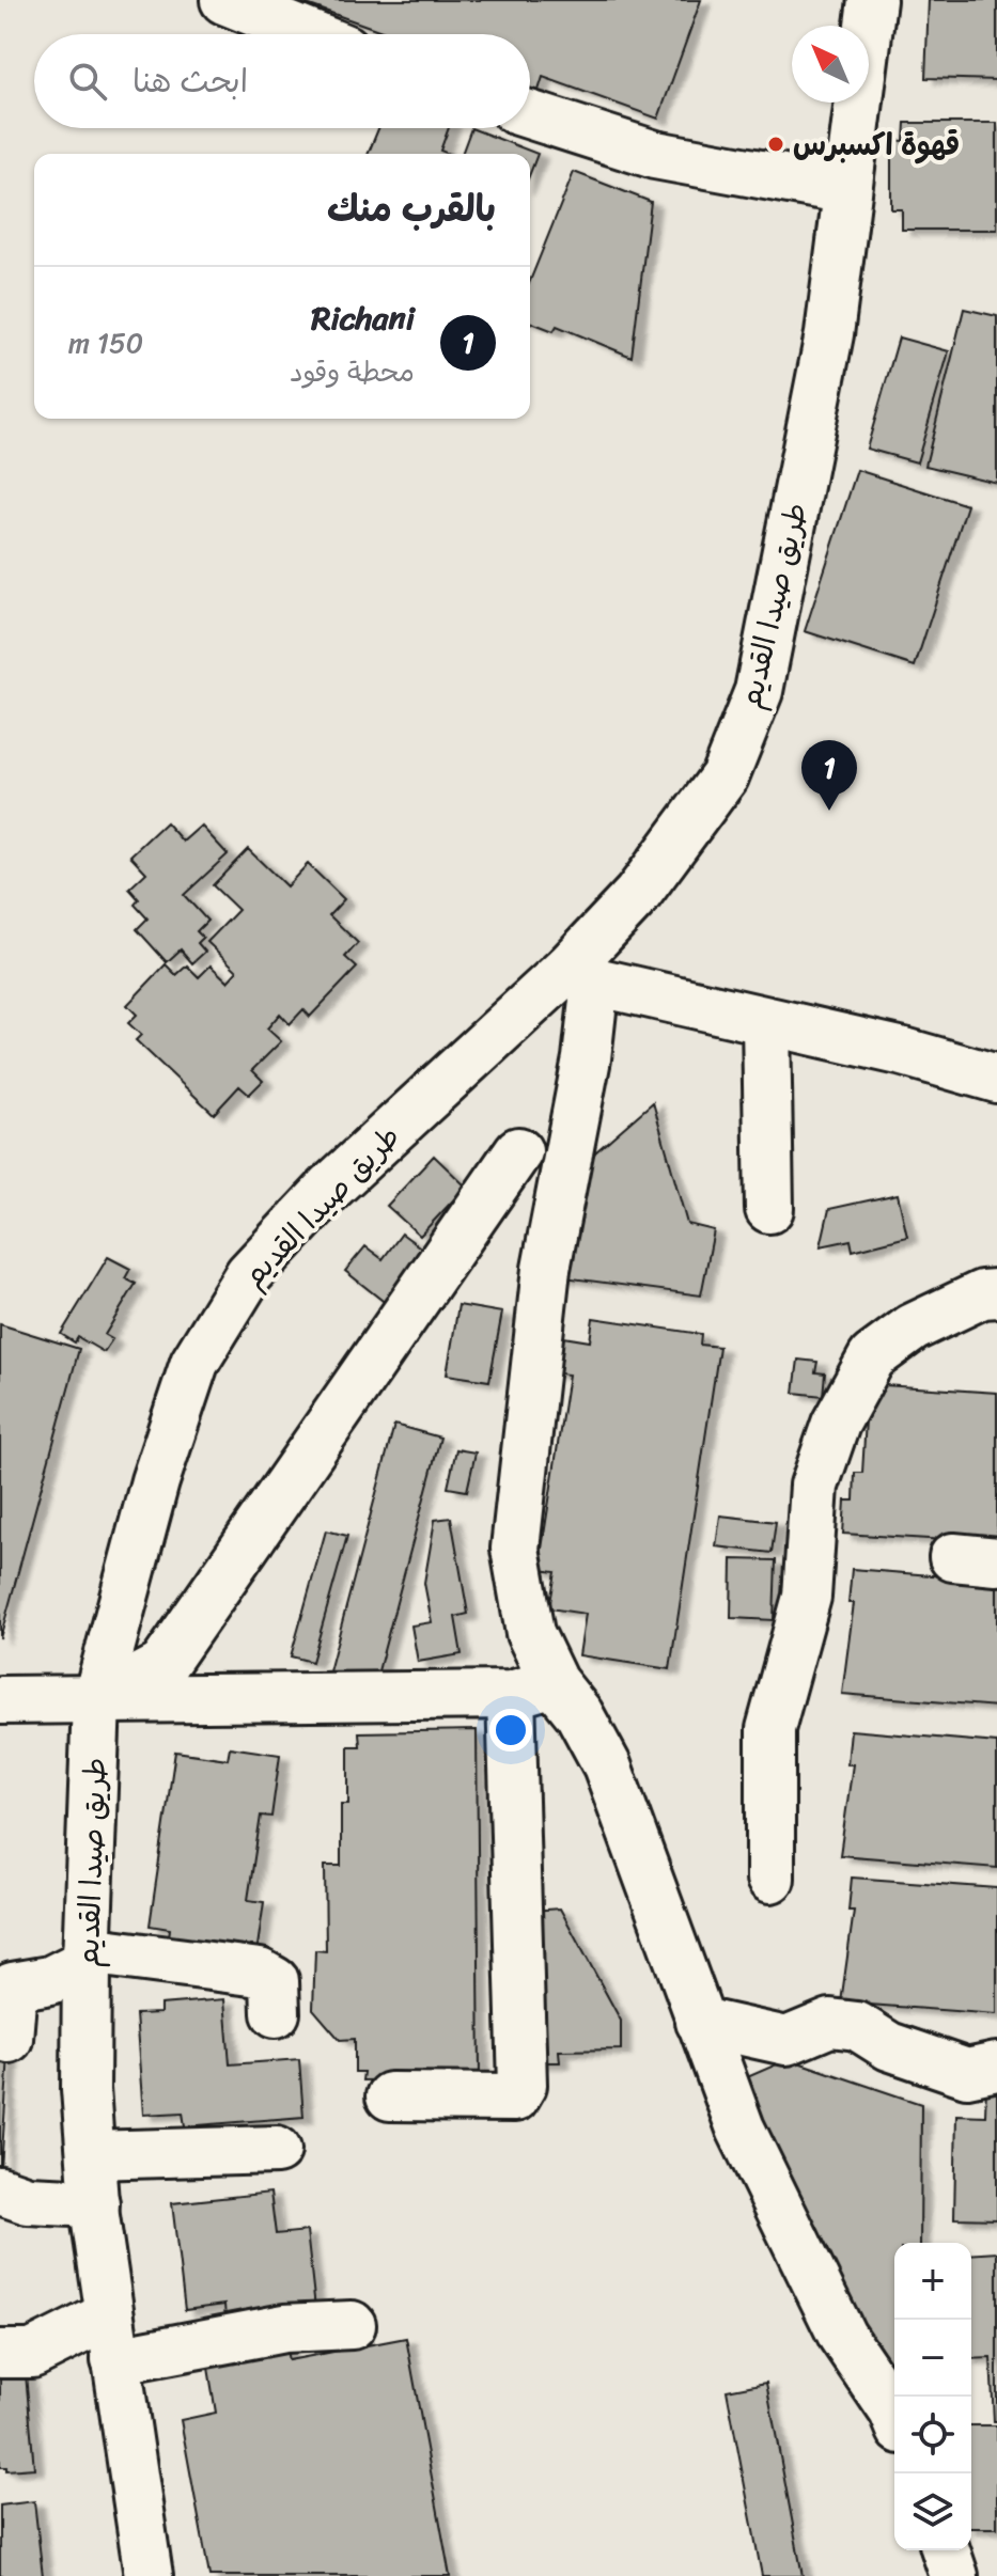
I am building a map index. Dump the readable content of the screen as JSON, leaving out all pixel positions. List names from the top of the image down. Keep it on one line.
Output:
{"streets":{"main road":["طريق صيدا القديم"]},"places":["قهوة اكسبرس"],"north":"top left","page":{"search":"ابحث هنا","heading":"بالقرب منك","list":[{"mark":"1","name":"Richani","note":"محطة وقود","value":"150 m"}],"pins":"1","map_buttons":["+","−"]}}
